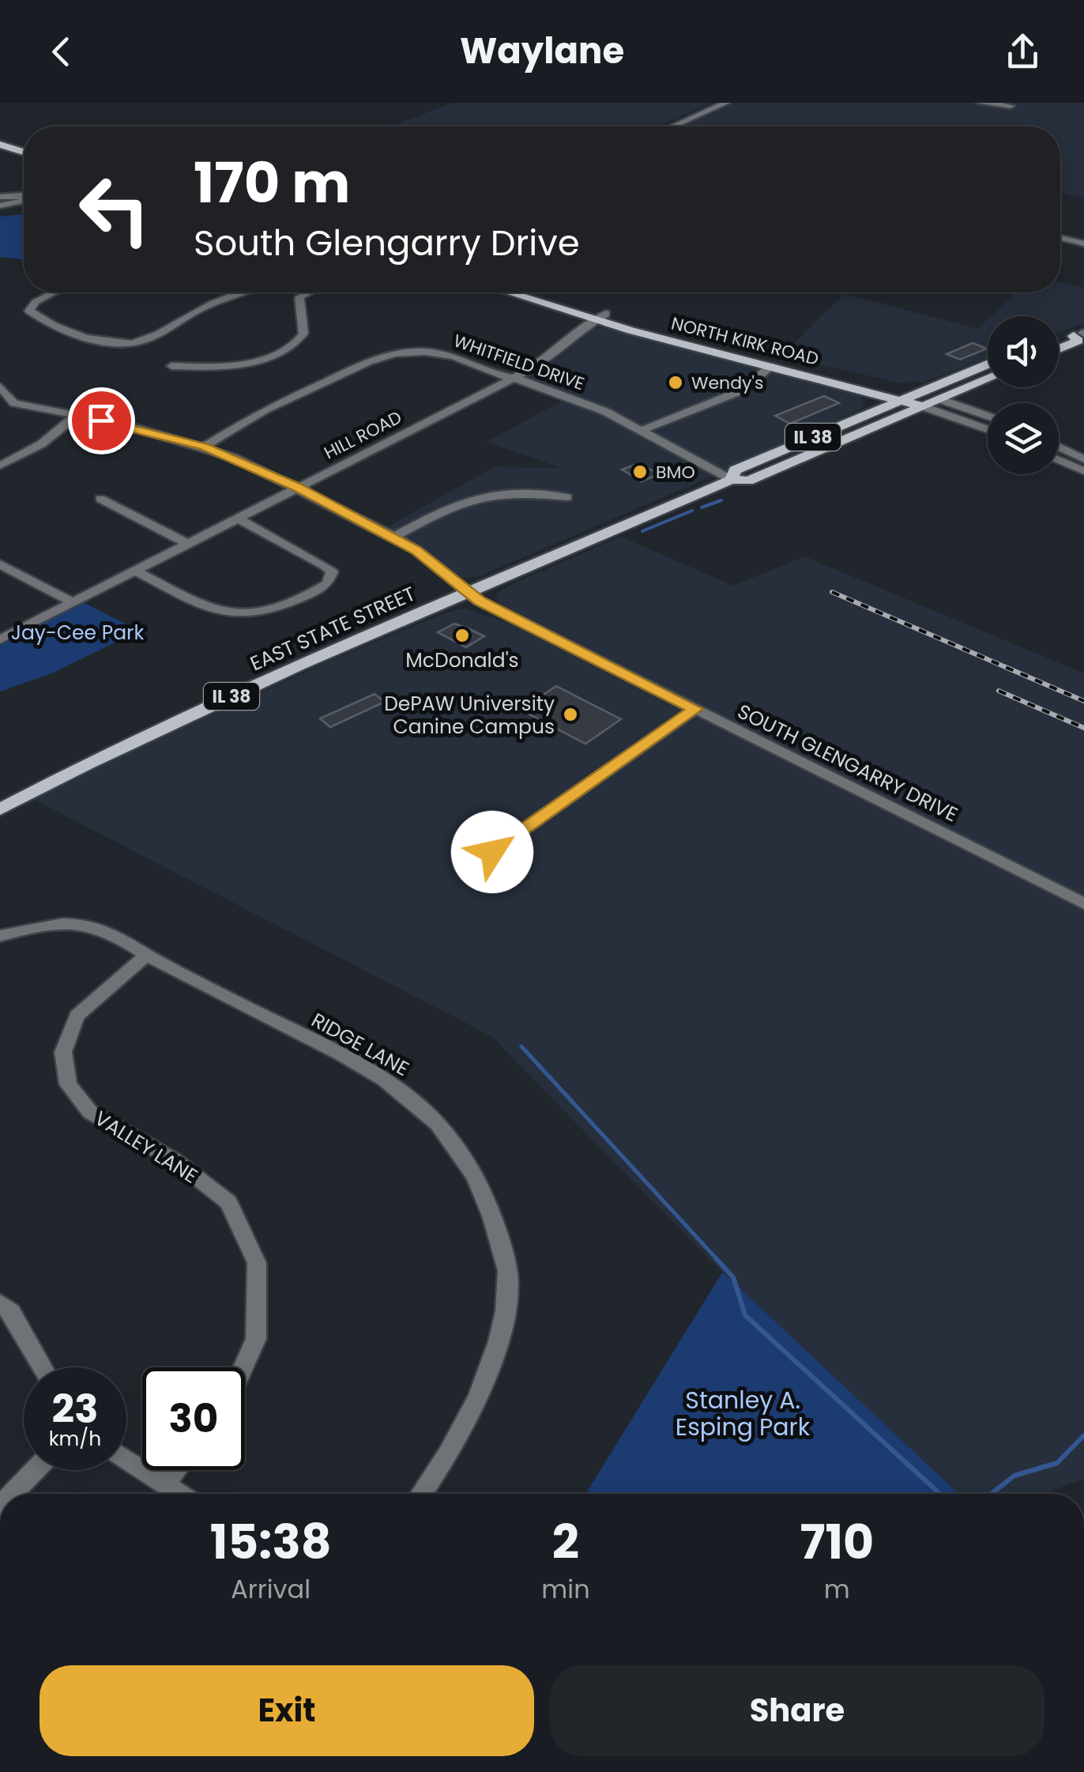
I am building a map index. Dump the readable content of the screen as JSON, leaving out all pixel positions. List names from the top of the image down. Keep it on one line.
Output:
{"streets":{"main road":["NORTH KIRK ROAD","IL 38","EAST STATE STREET"],"street":["WHITFIELD DRIVE","HILL ROAD","SOUTH GLENGARRY DRIVE","RIDGE LANE","VALLEY LANE"]},"crossings":[["NORTH KIRK ROAD","HILL ROAD"],["NORTH KIRK ROAD","EAST STATE STREET"],["WHITFIELD DRIVE","HILL ROAD"],["WHITFIELD DRIVE","EAST STATE STREET"],["WHITFIELD DRIVE","SOUTH GLENGARRY DRIVE"],["HILL ROAD","SOUTH GLENGARRY DRIVE"],["EAST STATE STREET","SOUTH GLENGARRY DRIVE"],["RIDGE LANE","VALLEY LANE"]],"parks":["Jay-Cee Park","Stanley A. Esping Park"],"places":["Wendy's","BMO","McDonald's","DePAW University Canine Campus"],"page":{"header":"Waylane","turn":["170 m","South Glengarry Drive"],"speed":"23 km/h","limit":"30","eta":["15:38","Arrival","2","min","710","m"],"buttons":["Exit","Share"]}}
